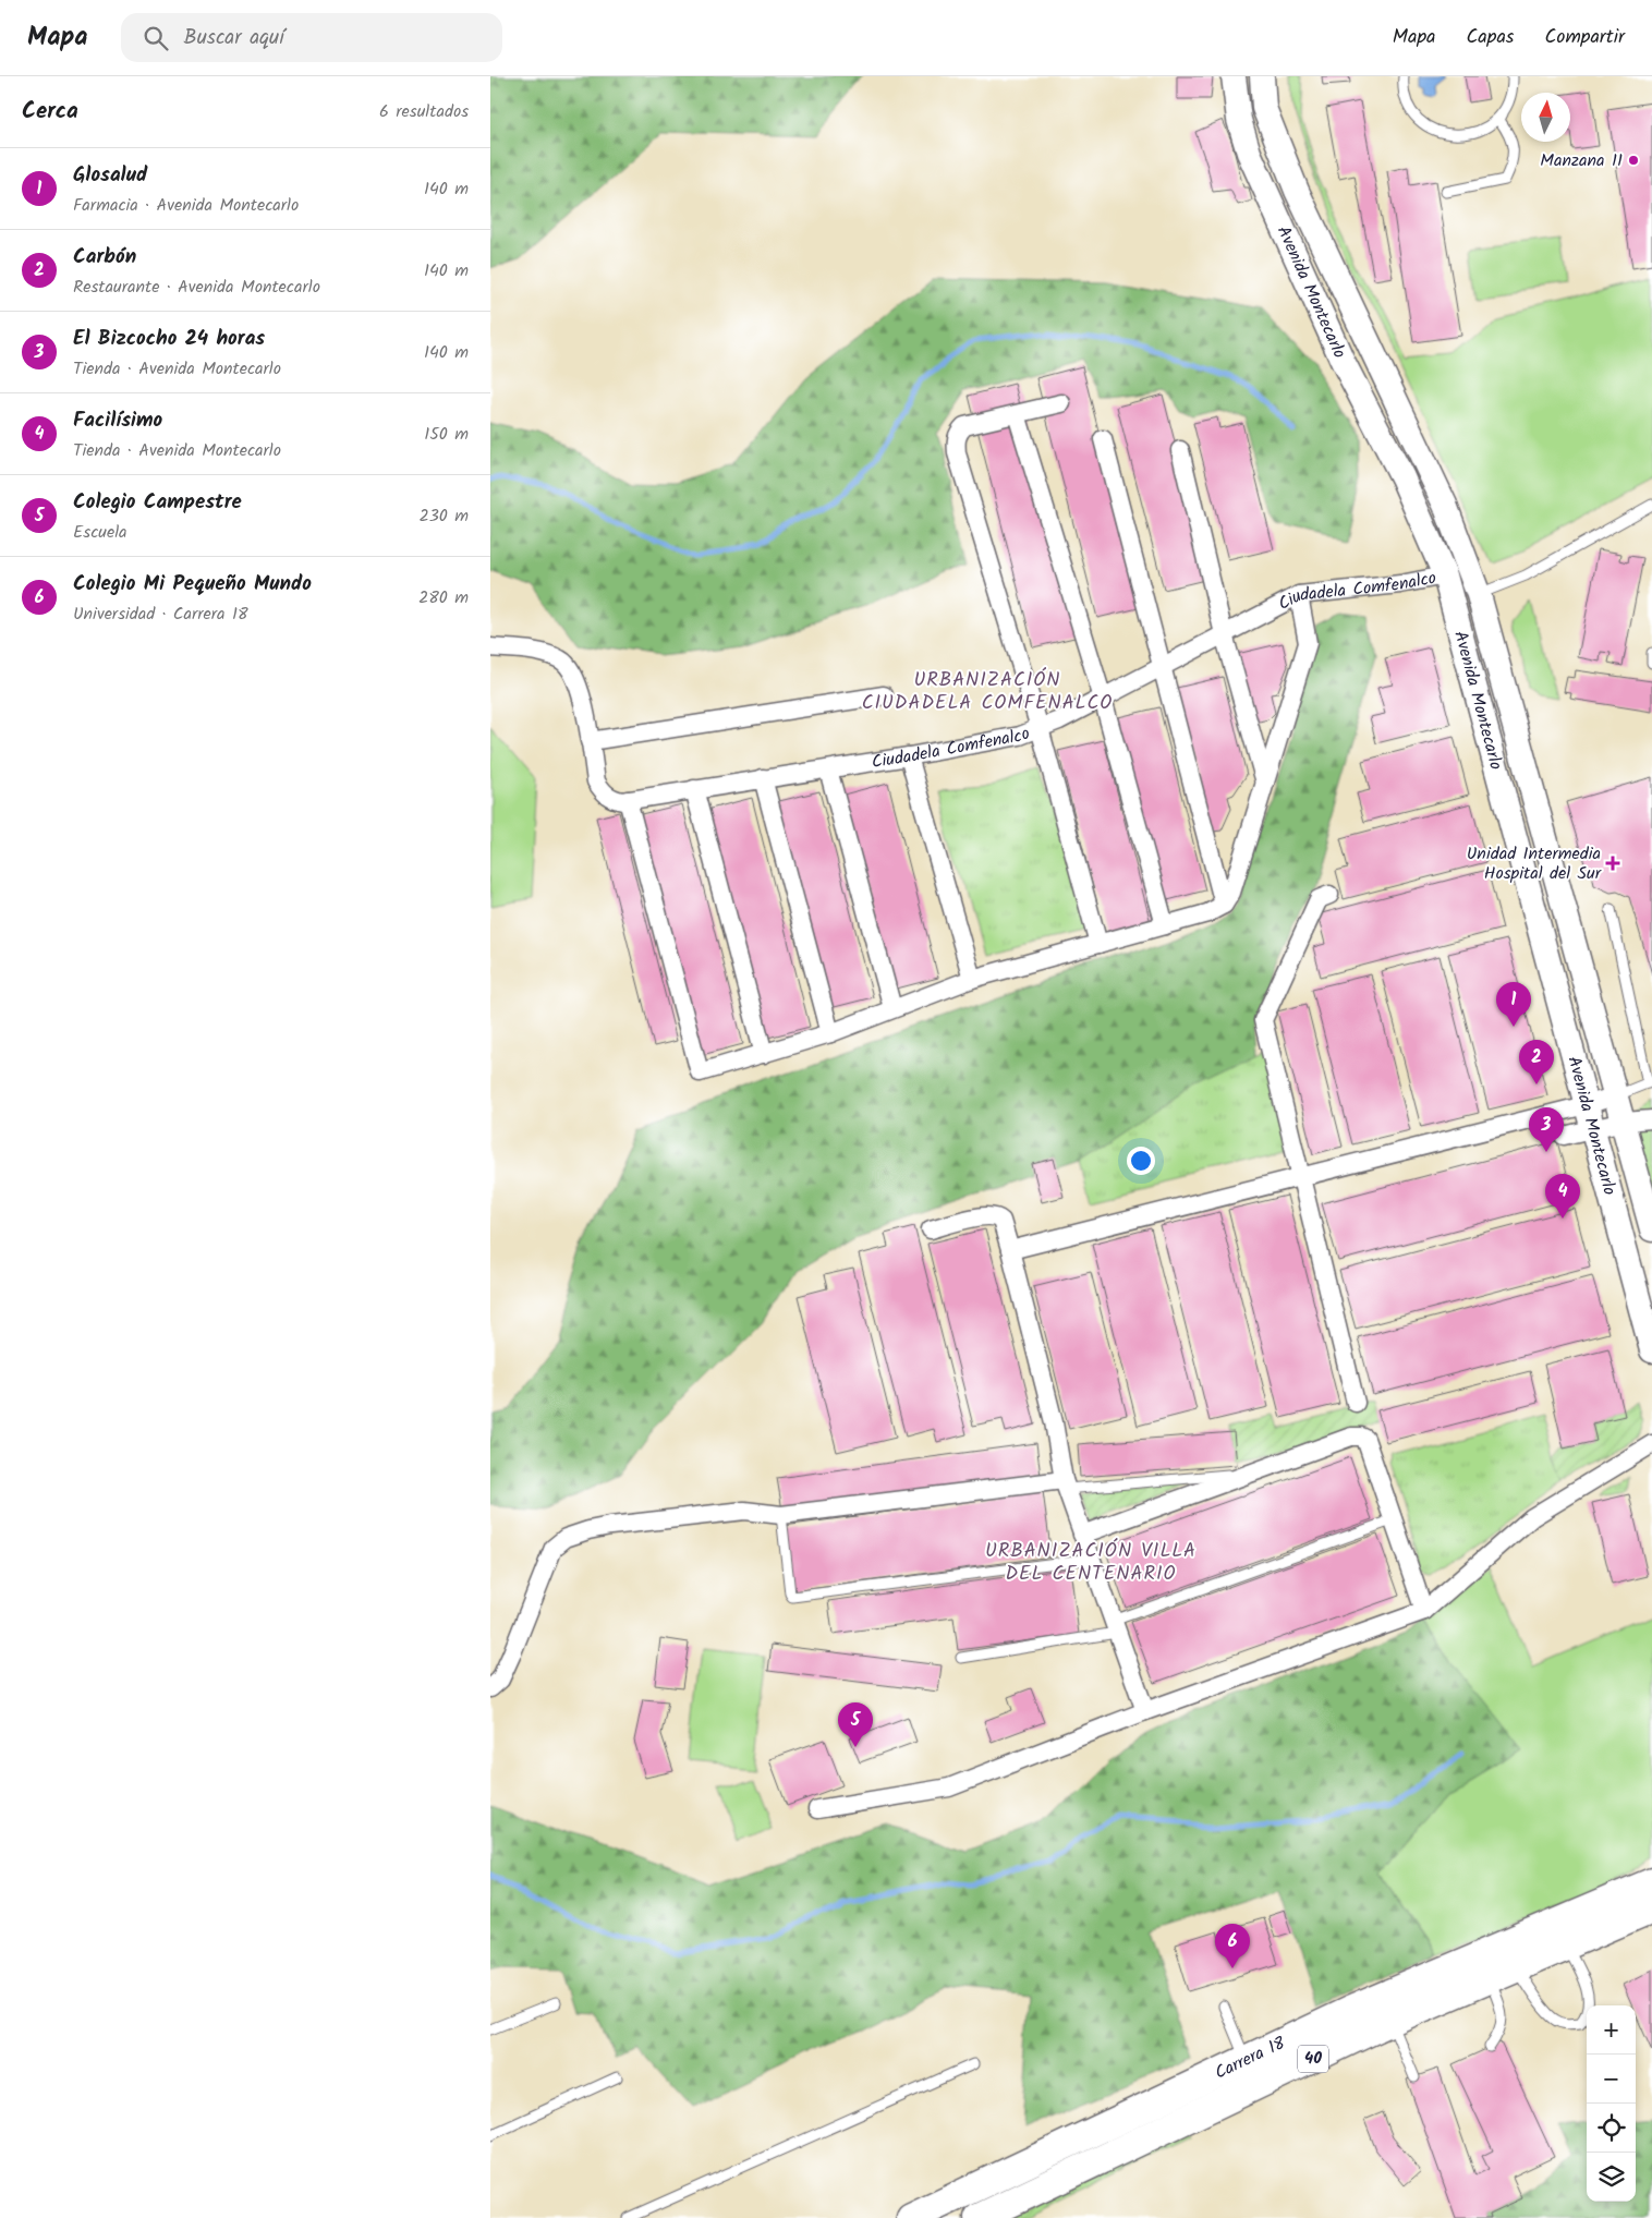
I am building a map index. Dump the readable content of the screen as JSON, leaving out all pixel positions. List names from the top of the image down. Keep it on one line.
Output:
{"streets":{"main road":["Avenida Montecarlo","Carrera 18","40"],"street":["Ciudadela Comfenalco"]},"crossings":[["Avenida Montecarlo","Ciudadela Comfenalco"]],"districts":["URBANIZACIÓN CIUDADELA COMFENALCO","URBANIZACIÓN VILLA DEL CENTENARIO"],"places":{"other":["Manzana 11"],"health":["Unidad Intermedia Hospital del Sur"]},"north":"top","page":{"header":"Mapa","search":"Buscar aquí","nav":["Mapa","Capas","Compartir"],"heading":["Cerca","6 resultados"],"list":[{"mark":"1","name":"Glosalud","note":"Farmacia · Avenida Montecarlo","value":"140 m"},{"mark":"2","name":"Carbón","note":"Restaurante · Avenida Montecarlo","value":"140 m"},{"mark":"3","name":"El Bizcocho 24 horas","note":"Tienda · Avenida Montecarlo","value":"140 m"},{"mark":"4","name":"Facilísimo","note":"Tienda · Avenida Montecarlo","value":"150 m"},{"mark":"5","name":"Colegio Campestre","note":"Escuela","value":"230 m"},{"mark":"6","name":"Colegio Mi Pequeño Mundo","note":"Universidad · Carrera 18","value":"280 m"}],"pins":["1","2","3","4","5","6"],"map_buttons":["+","−"]}}
